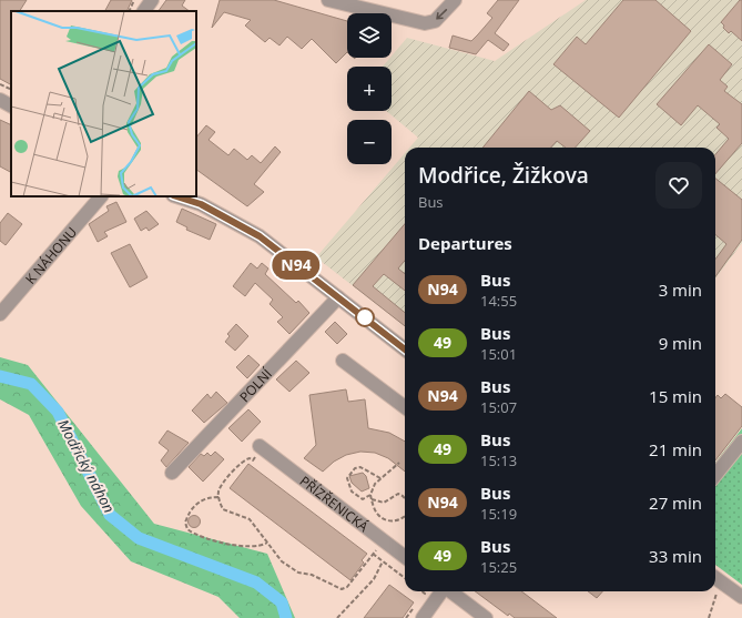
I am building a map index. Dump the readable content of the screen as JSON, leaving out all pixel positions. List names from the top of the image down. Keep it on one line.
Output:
{"streets":{"street":["K NÁHONU","POLNÍ","PŘÍZŘENICKÁ"]},"water":["Modřický náhon"],"lines":["bus line N94"],"page":{"on_map":"N94","map_buttons":["+","−"],"heading":[["Modřice, Žižkova","Bus"],"Departures"],"list":[{"mark":"N94","name":"Bus","note":"14:55","value":"3 min"},{"mark":"49","name":"Bus","note":"15:01","value":"9 min"},{"mark":"N94","name":"Bus","note":"15:07","value":"15 min"},{"mark":"49","name":"Bus","note":"15:13","value":"21 min"},{"mark":"N94","name":"Bus","note":"15:19","value":"27 min"},{"mark":"49","name":"Bus","note":"15:25","value":"33 min"}]}}
